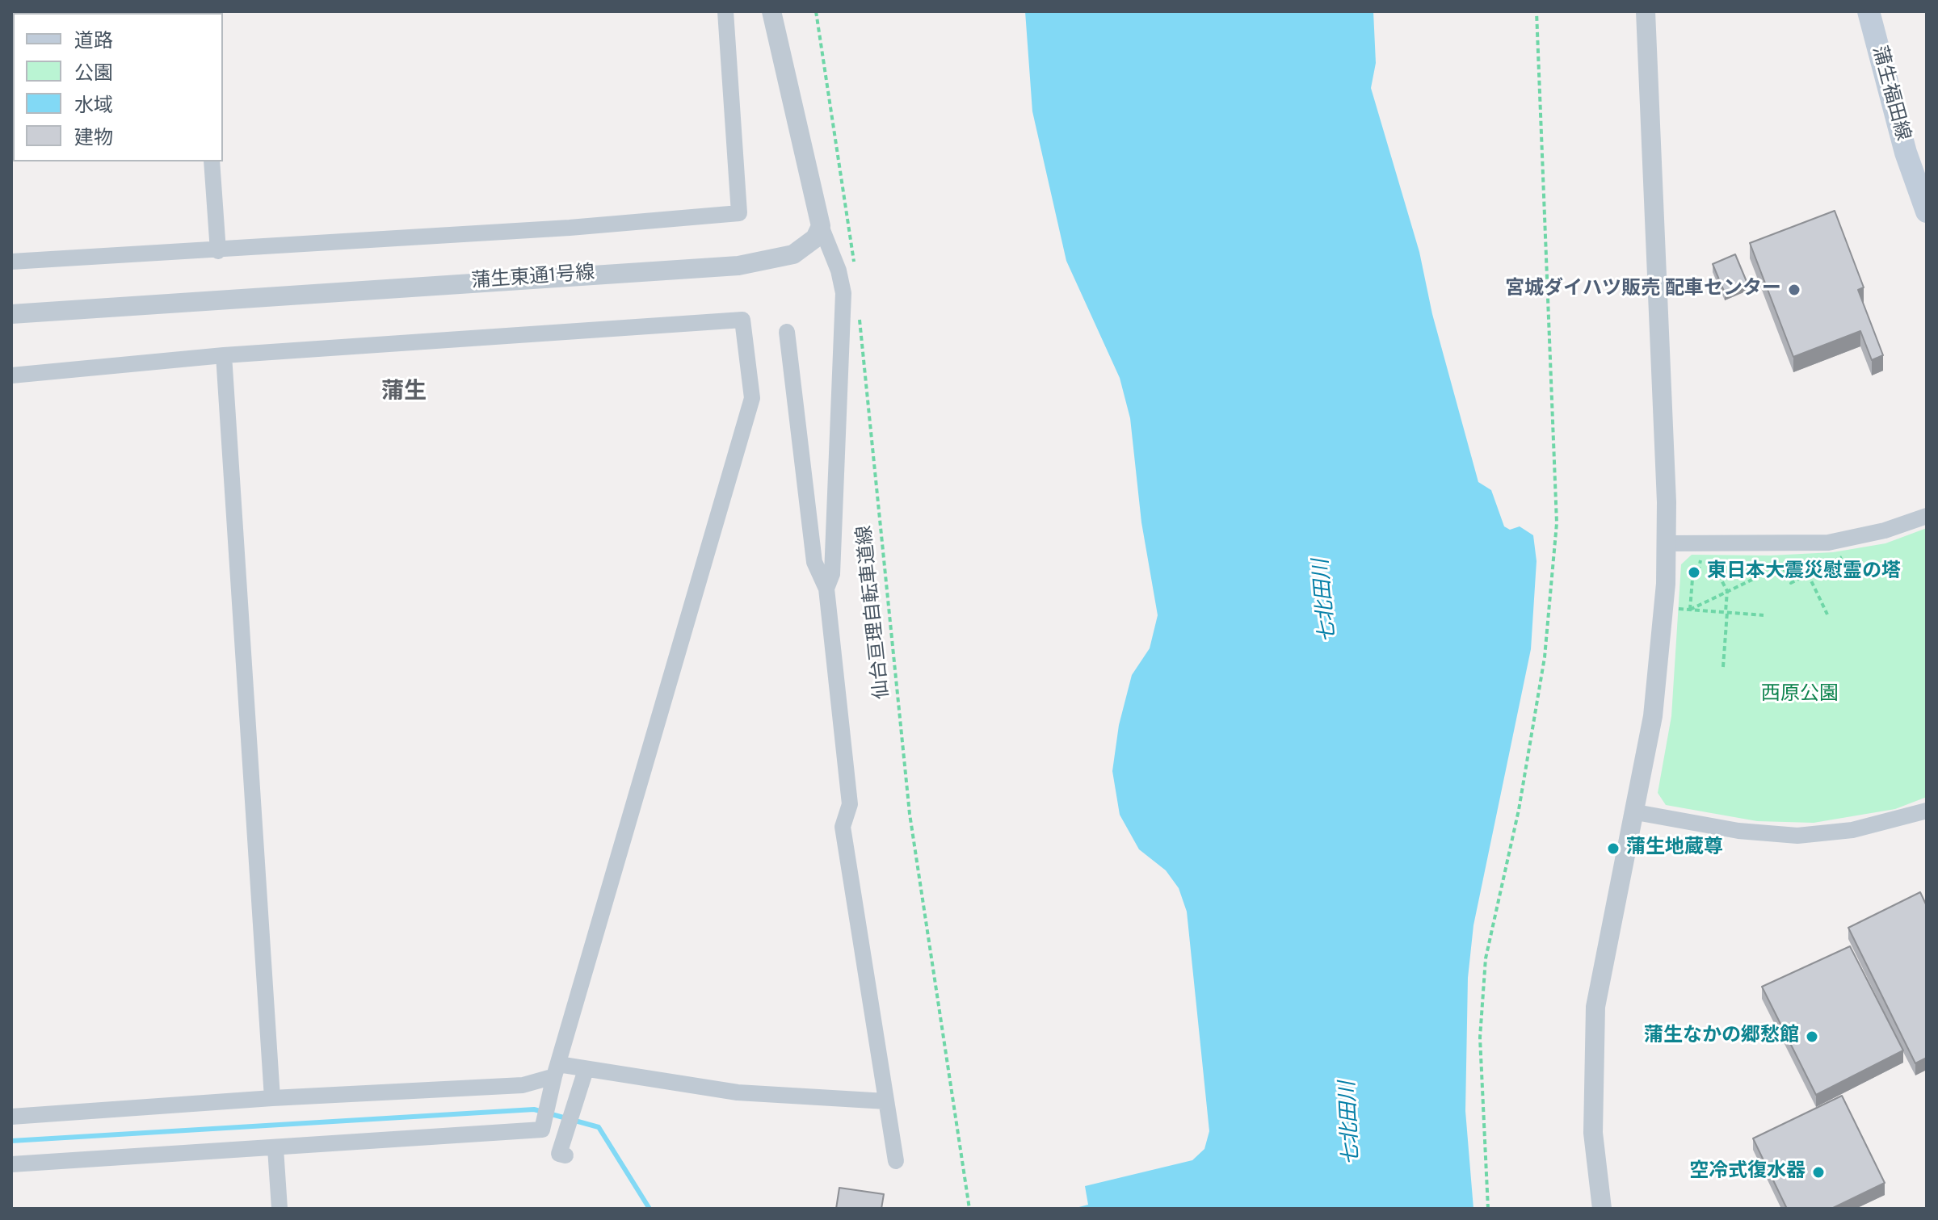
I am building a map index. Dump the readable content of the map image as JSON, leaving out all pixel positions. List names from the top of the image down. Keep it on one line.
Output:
{"streets":{"main road":["蒲生福田線"],"street":["蒲生東通1号線"],"path":["仙台亘理自転車道線"]},"districts":["蒲生"],"water":["七北田川"],"parks":["西原公園"],"places":["宮城ダイハツ販売 配車センター","東日本大震災慰霊の塔","蒲生地蔵尊","蒲生なかの郷愁館","空冷式復水器"],"legend":["道路","公園","水域","建物"]}
